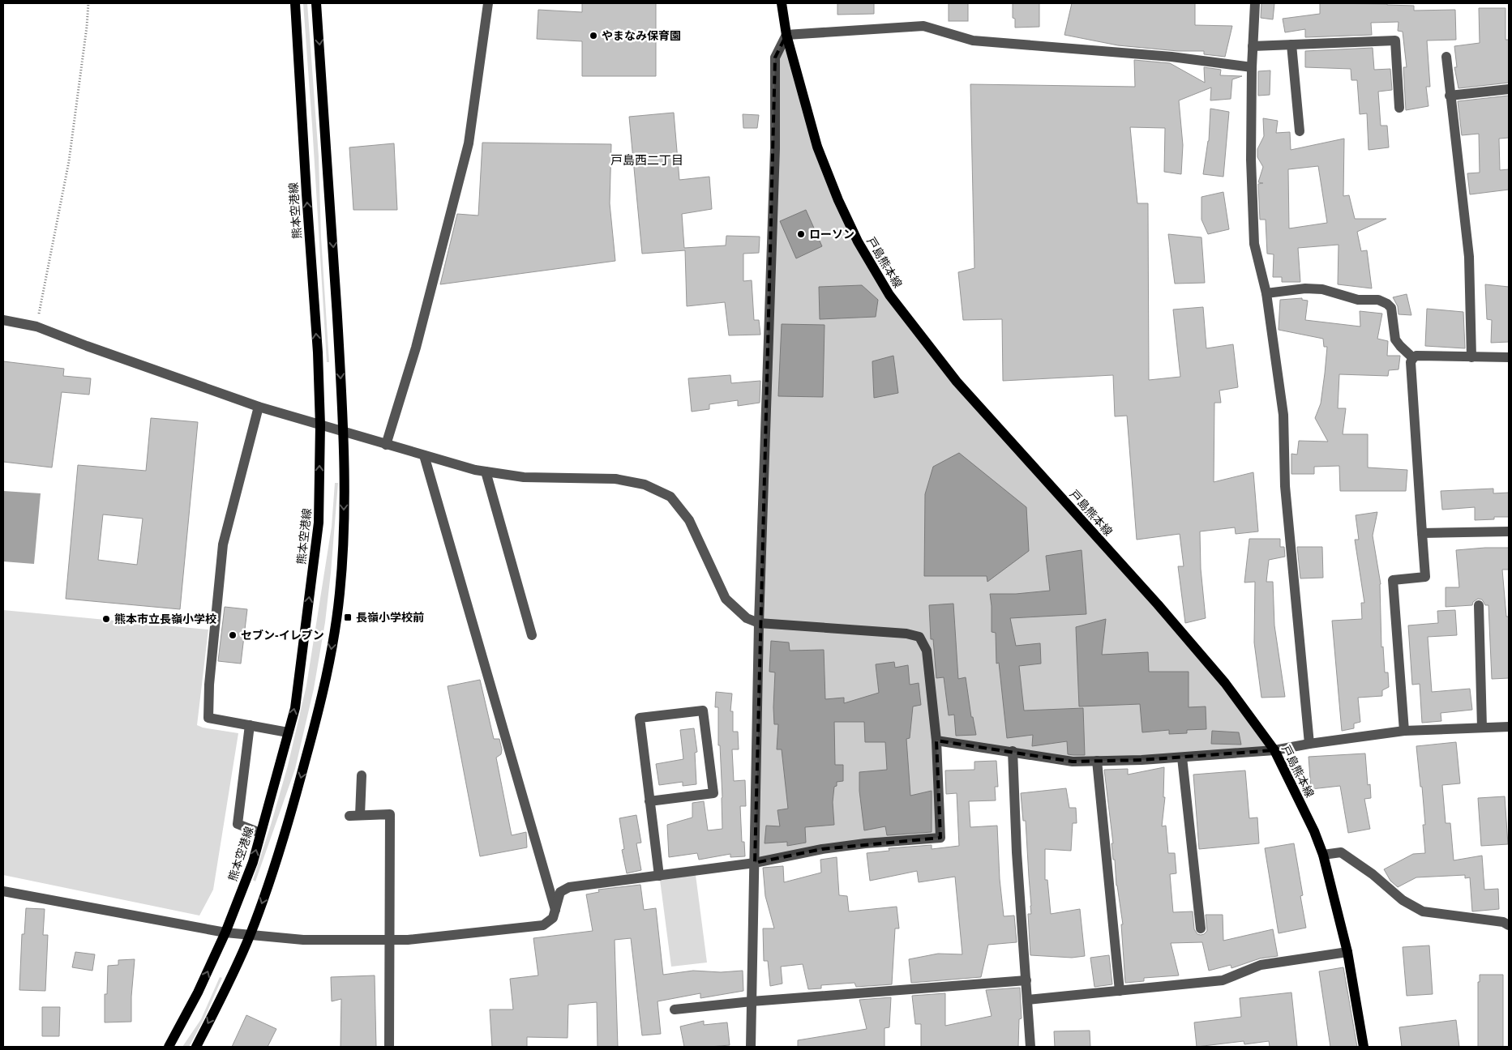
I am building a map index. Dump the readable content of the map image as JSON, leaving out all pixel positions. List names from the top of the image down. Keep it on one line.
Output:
{"streets":{"main road":["熊本空港線","戸島熊本線"]},"districts":["戸島西二丁目"],"places":{"other":["やまなみ保育園","ローソン","熊本市立長嶺小学校","セブン-イレブン"],"transit":["長嶺小学校前"]}}
